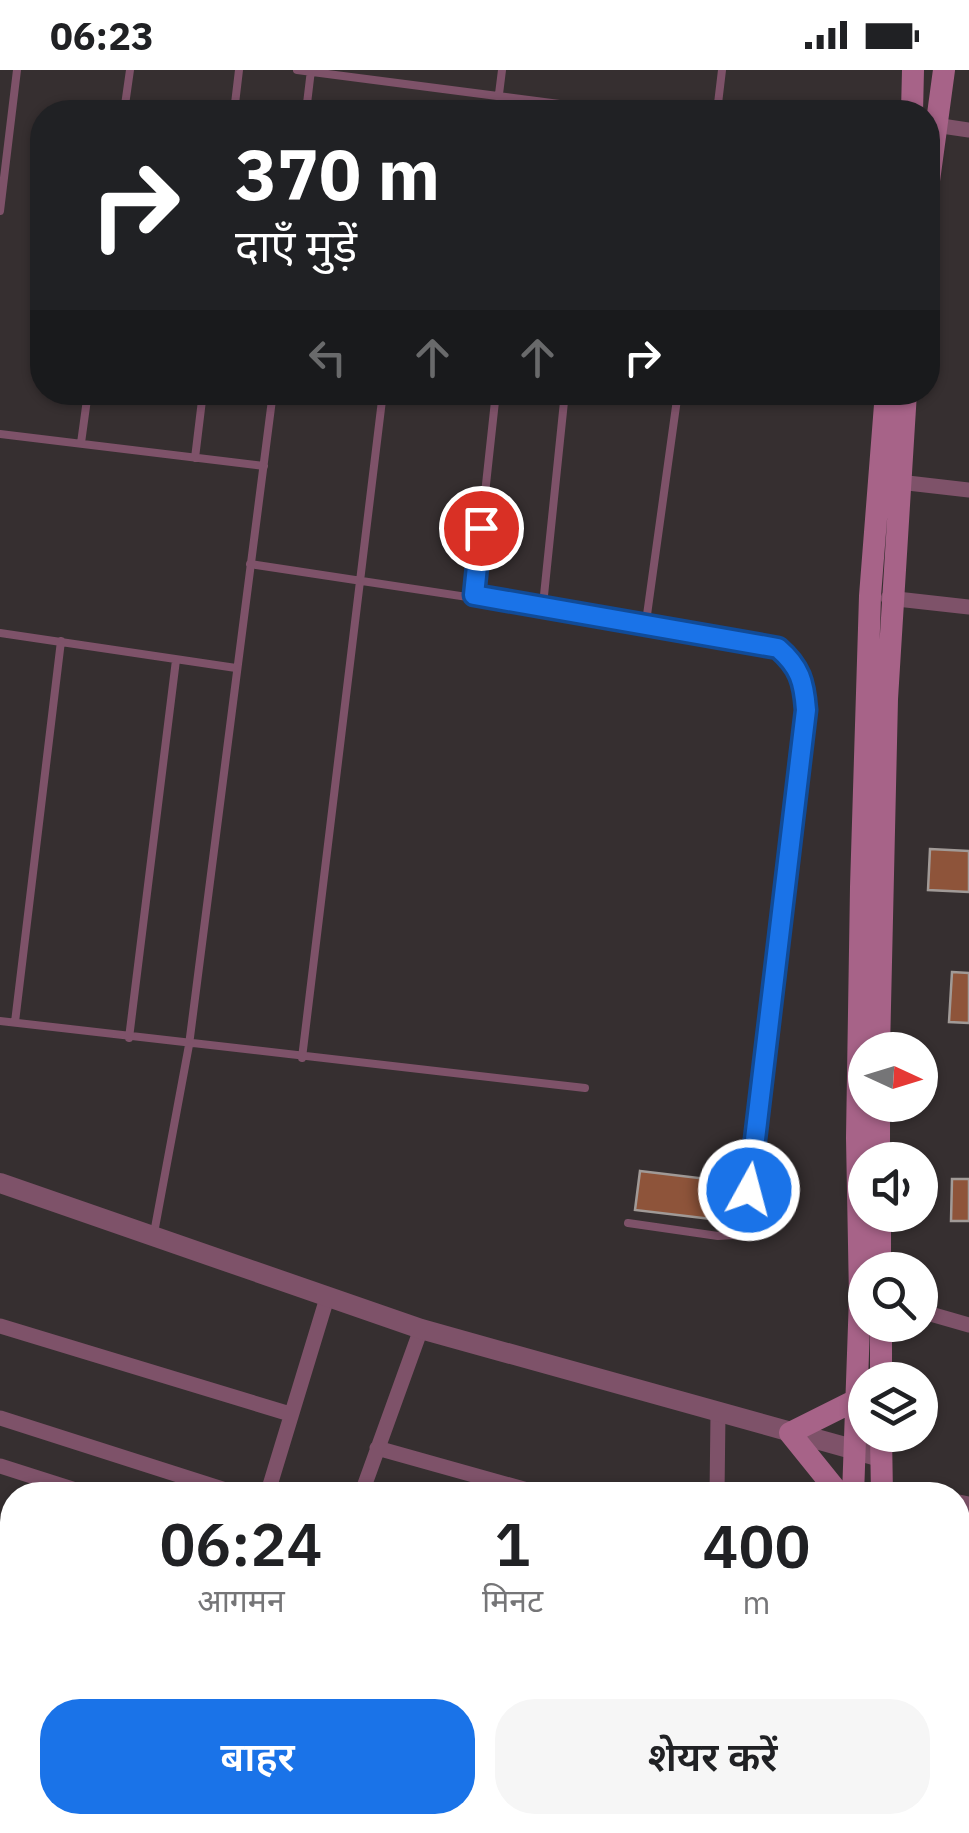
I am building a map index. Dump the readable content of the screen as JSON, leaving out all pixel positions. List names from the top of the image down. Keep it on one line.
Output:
{"north":"right","page":{"status":"06:23","turn":["370 m","दाएँ मुड़ें"],"eta":["06:24","आगमन","1","मिनट","400","m"],"buttons":["बाहर","शेयर करें"]}}
